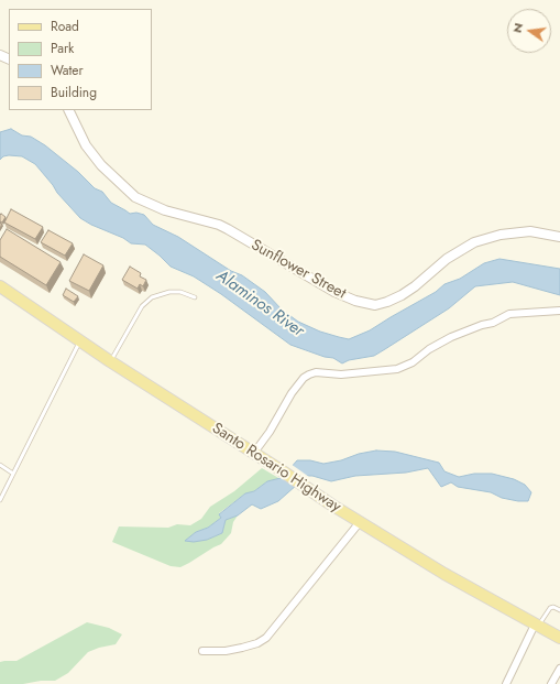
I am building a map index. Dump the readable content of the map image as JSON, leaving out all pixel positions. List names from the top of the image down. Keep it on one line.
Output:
{"streets":{"main road":["Santo Rosario Highway"],"street":["Sunflower Street"]},"water":["Alaminos River"],"legend":["Road","Park","Water","Building"],"north":"left"}
